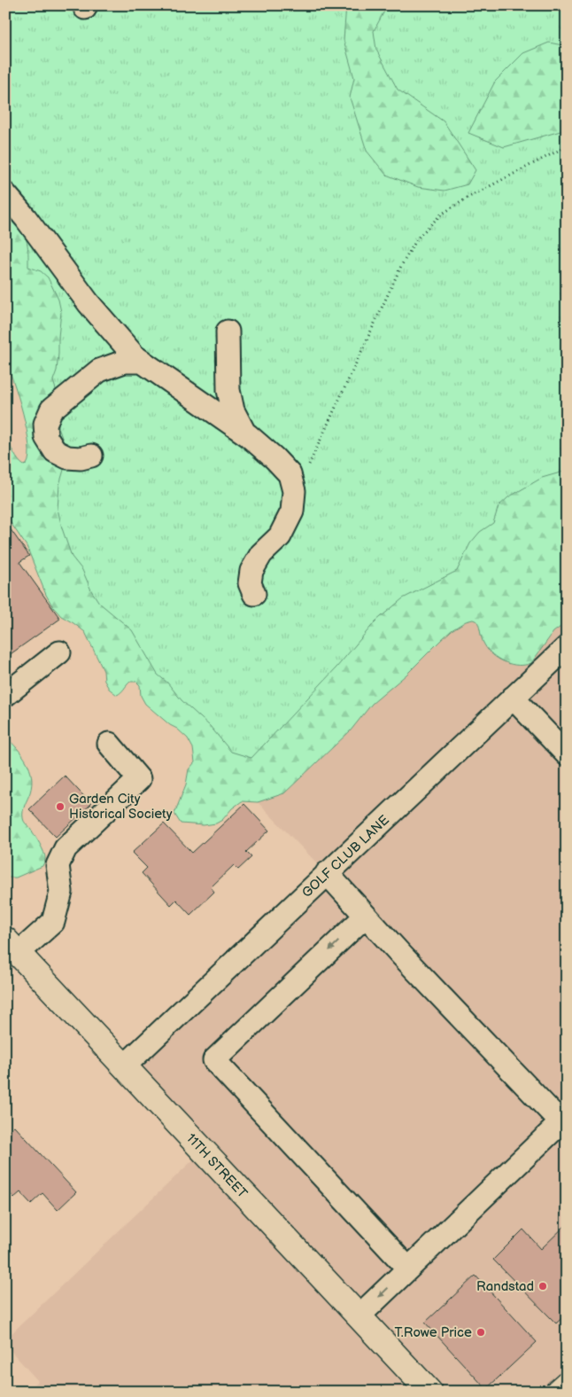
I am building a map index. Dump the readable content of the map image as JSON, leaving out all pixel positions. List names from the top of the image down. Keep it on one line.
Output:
{"streets":{"main road":["11TH STREET"],"street":["GOLF CLUB LANE"]},"crossings":[["GOLF CLUB LANE","11TH STREET"]],"places":["Garden City Historical Society","Randstad","T.Rowe Price"]}
